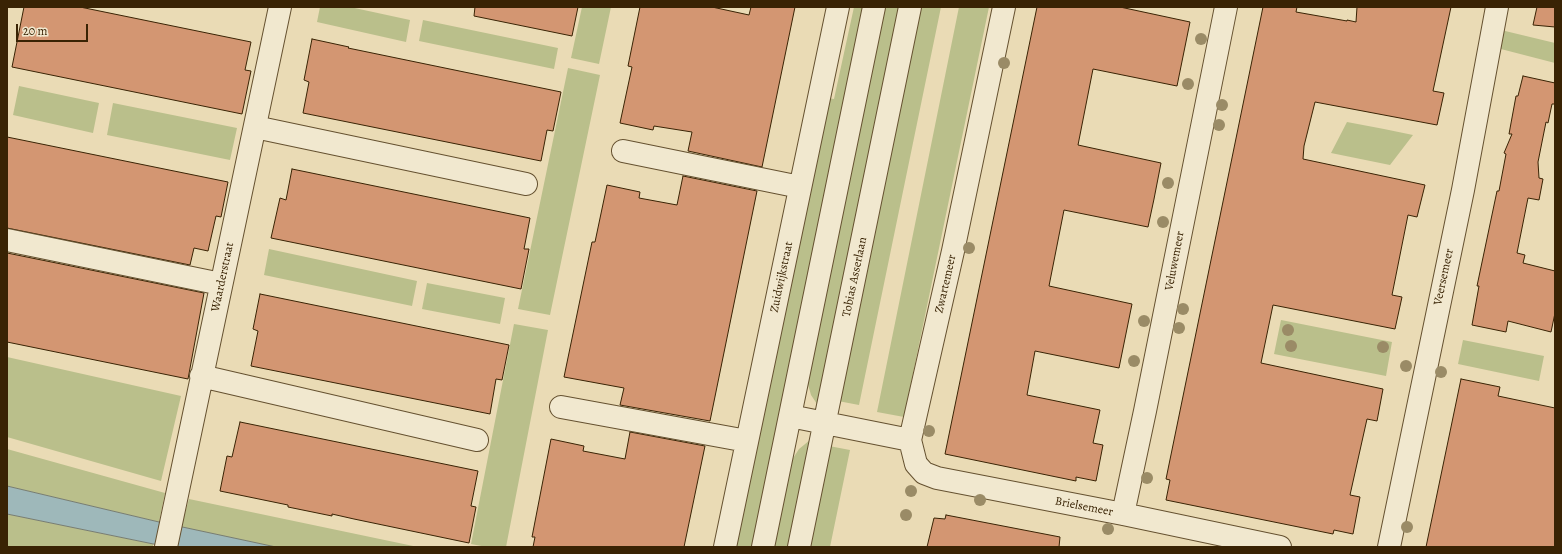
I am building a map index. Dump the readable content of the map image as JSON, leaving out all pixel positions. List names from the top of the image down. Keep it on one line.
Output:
{"streets":{"street":["Veluwemeer","Waarderstraat","Zuidwijkstraat","Tobias Asserlaan","Veersemeer","Zwartemeer","Brielsemeer"]},"crossings":[["Veluwemeer","Brielsemeer"],["Zwartemeer","Brielsemeer"]],"scale_bar":"20 m"}
